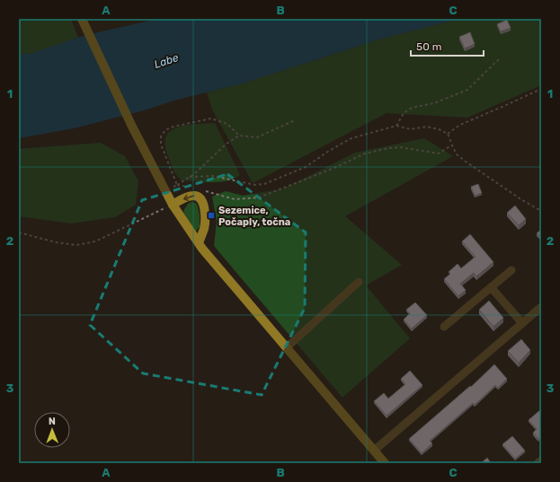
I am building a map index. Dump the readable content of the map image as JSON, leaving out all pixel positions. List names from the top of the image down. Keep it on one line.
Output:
{"water":["Labe"],"places":{"transit":["Sezemice, Počaply, točna"]},"scale_bar":"50 m","north":"top","grid":{"columns":["A","B","C"],"rows":["1","2","3"]}}
